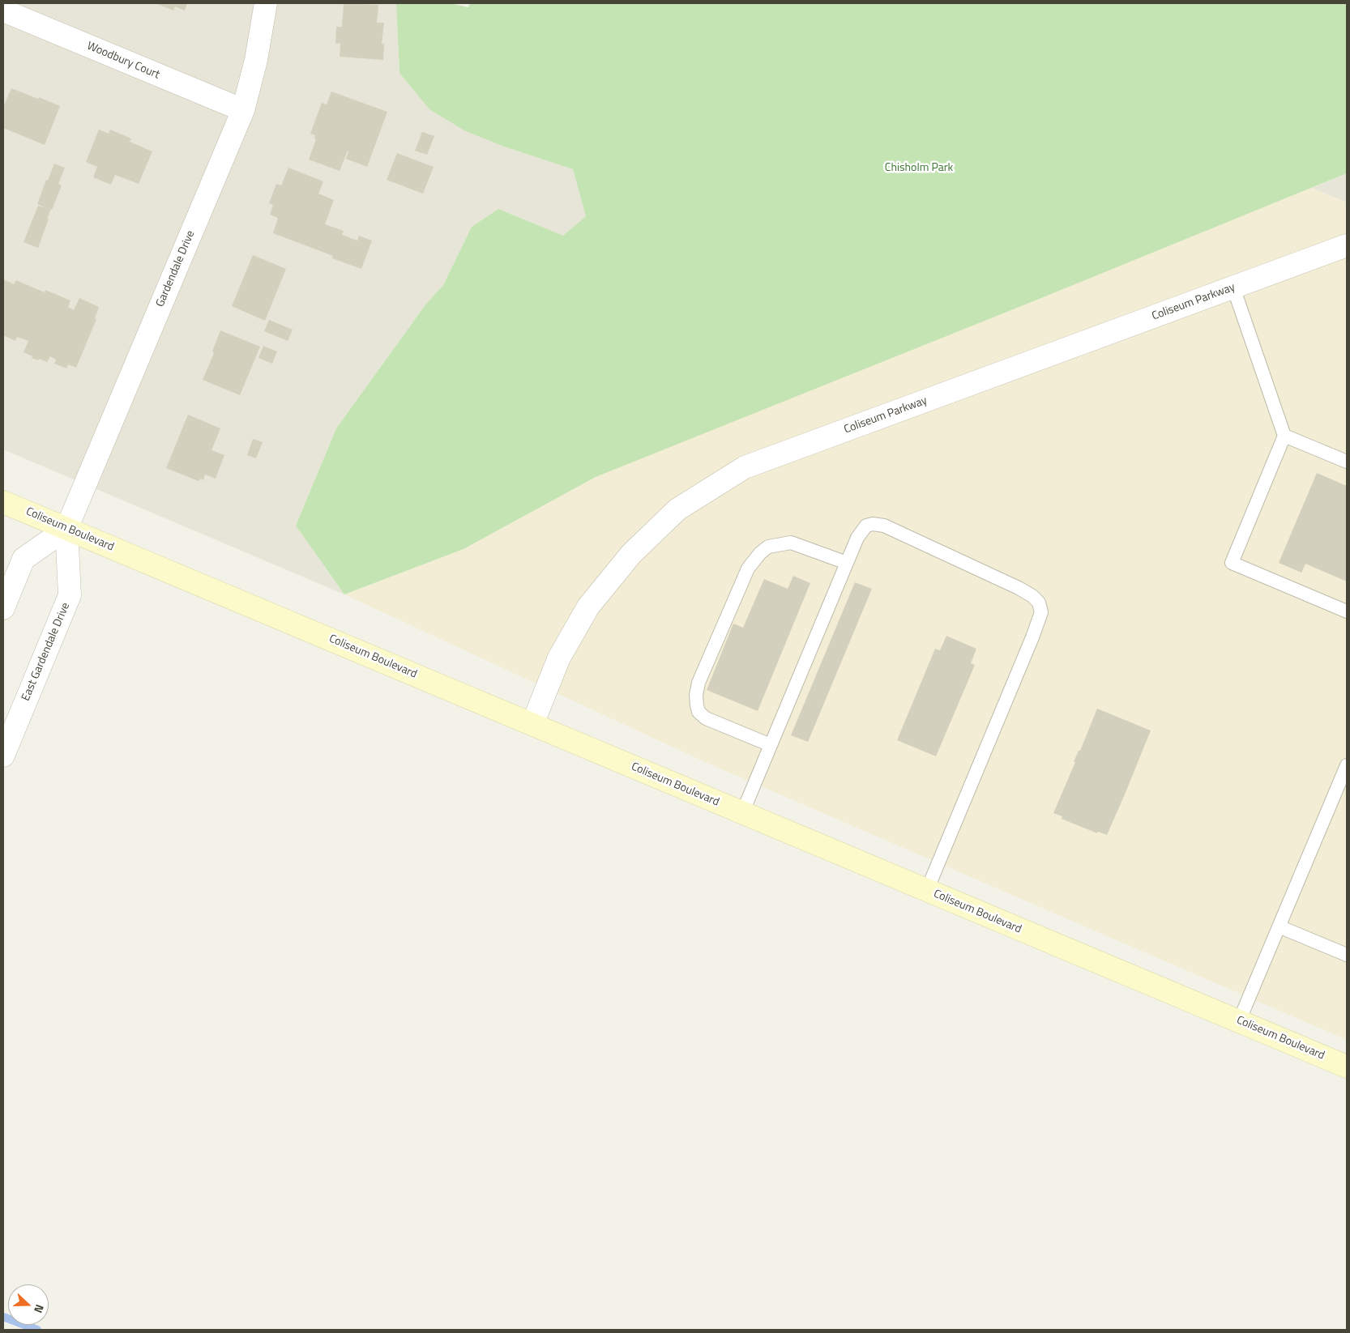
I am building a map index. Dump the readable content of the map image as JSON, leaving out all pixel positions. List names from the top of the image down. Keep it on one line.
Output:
{"streets":{"main road":["Coliseum Boulevard"],"street":["Woodbury Court","Gardendale Drive","Coliseum Parkway","East Gardendale Drive"]},"crossings":[["Woodbury Court","Gardendale Drive"],["Gardendale Drive","Coliseum Boulevard"],["Gardendale Drive","East Gardendale Drive"],["Coliseum Parkway","Coliseum Boulevard"],["Coliseum Boulevard","East Gardendale Drive"]],"parks":["Chisholm Park"],"north":"right"}
